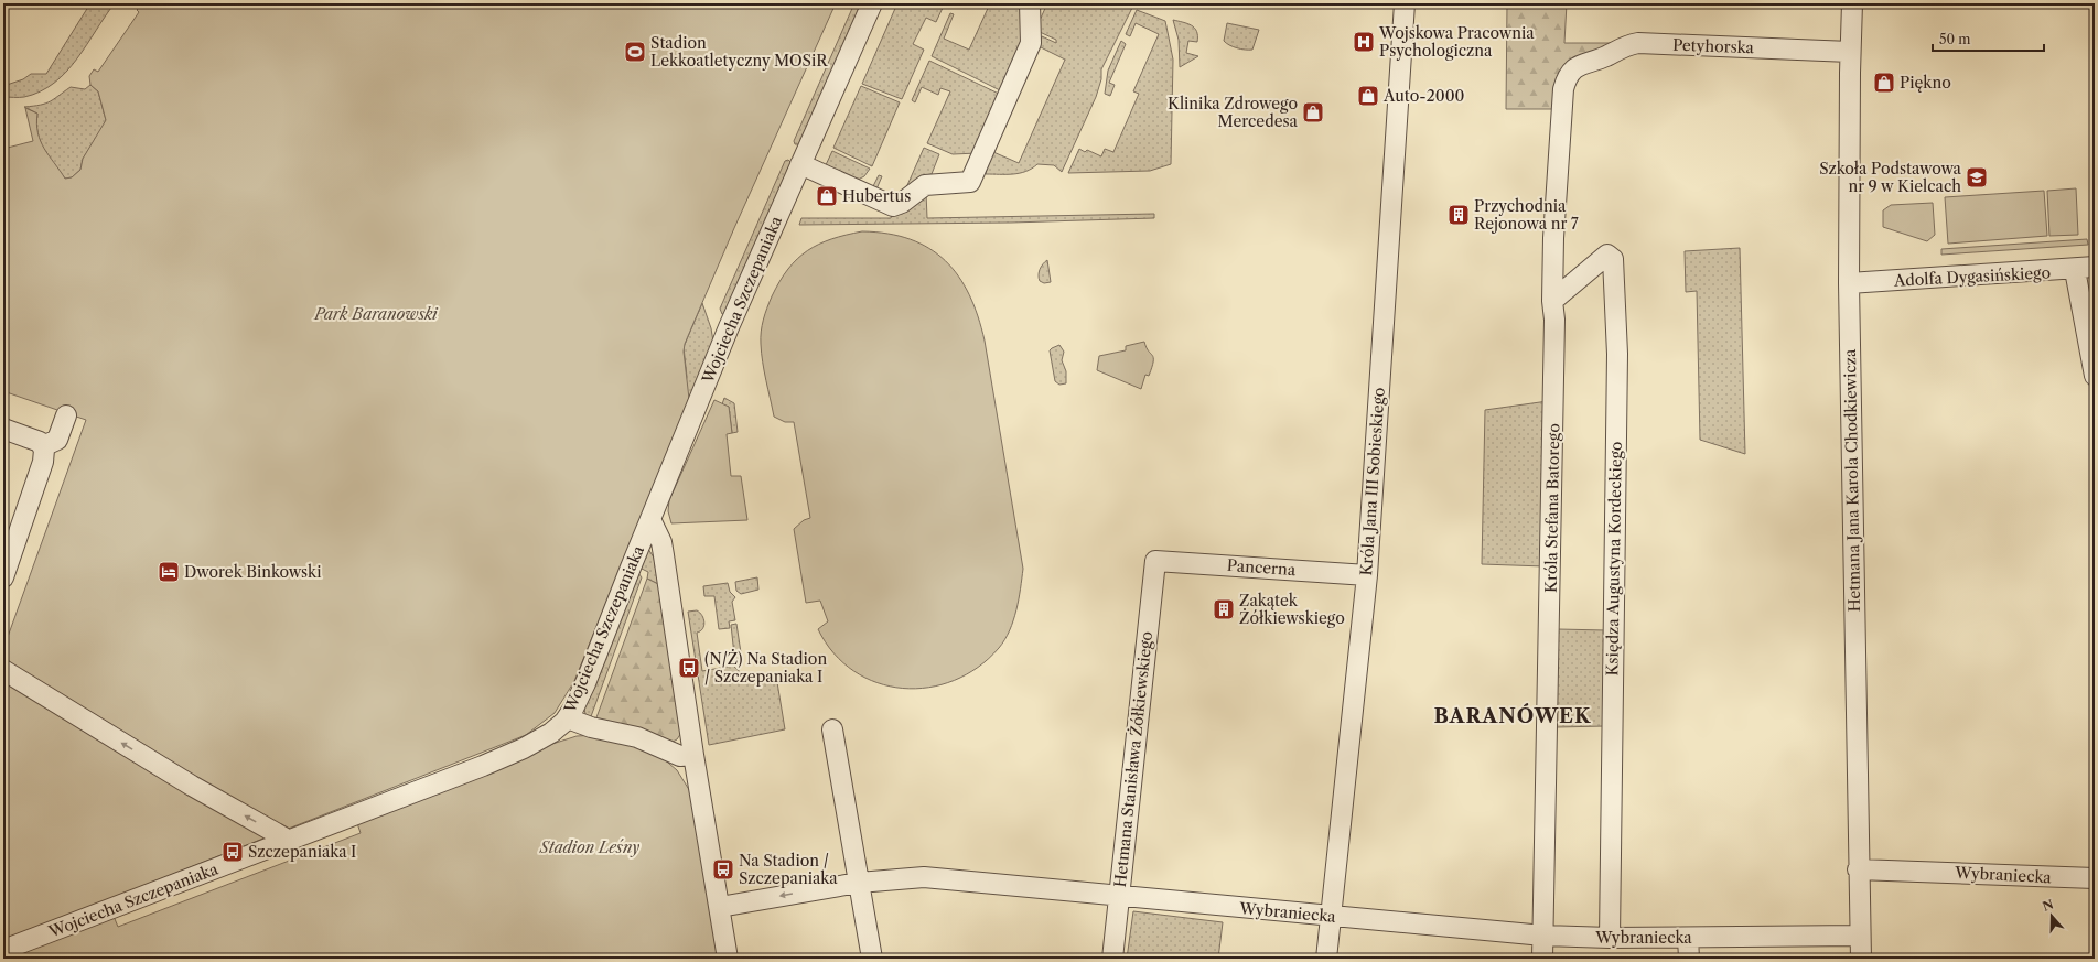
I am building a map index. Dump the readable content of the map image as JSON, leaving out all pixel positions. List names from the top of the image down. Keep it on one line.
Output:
{"streets":{"street":["Petyhorska","Adolfa Dygasińskiego","Wojciecha Szczepaniaka","Hetmana Jana Karola Chodkiewicza","Króla Jana III Sobieskiego","Króla Stefana Batorego","Księdza Augustyna Kordeckiego","Pancerna","Hetmana Stanisława Żółkiewskiego","Wybraniecka"]},"crossings":[["Petyhorska","Hetmana Jana Karola Chodkiewicza"],["Petyhorska","Króla Stefana Batorego"],["Adolfa Dygasińskiego","Hetmana Jana Karola Chodkiewicza"],["Hetmana Jana Karola Chodkiewicza","Wybraniecka"],["Króla Jana III Sobieskiego","Pancerna"],["Króla Jana III Sobieskiego","Wybraniecka"],["Króla Stefana Batorego","Księdza Augustyna Kordeckiego"],["Króla Stefana Batorego","Wybraniecka"],["Księdza Augustyna Kordeckiego","Wybraniecka"],["Pancerna","Hetmana Stanisława Żółkiewskiego"],["Hetmana Stanisława Żółkiewskiego","Wybraniecka"]],"districts":["BARANÓWEK"],"parks":["Park Baranowski","Stadion Leśny"],"places":{"hospital":["Wojskowa Pracownia Psychologiczna"],"sports":["Stadion Lekkoatletyczny MOSiR"],"shop":["Piękno","Auto-2000","Klinika Zdrowego Mercedesa","Hubertus"],"school or university":["Szkoła Podstawowa nr 9 w Kielcach"],"building":["Przychodnia Rejonowa nr 7","Zakątek Żółkiewskiego"],"hotel":["Dworek Binkowski"],"bus stop":["(N/Ż) Na Stadion / Szczepaniaka I","Szczepaniaka I","Na Stadion / Szczepaniaka"]},"scale_bar":"50 m","north":"top"}
